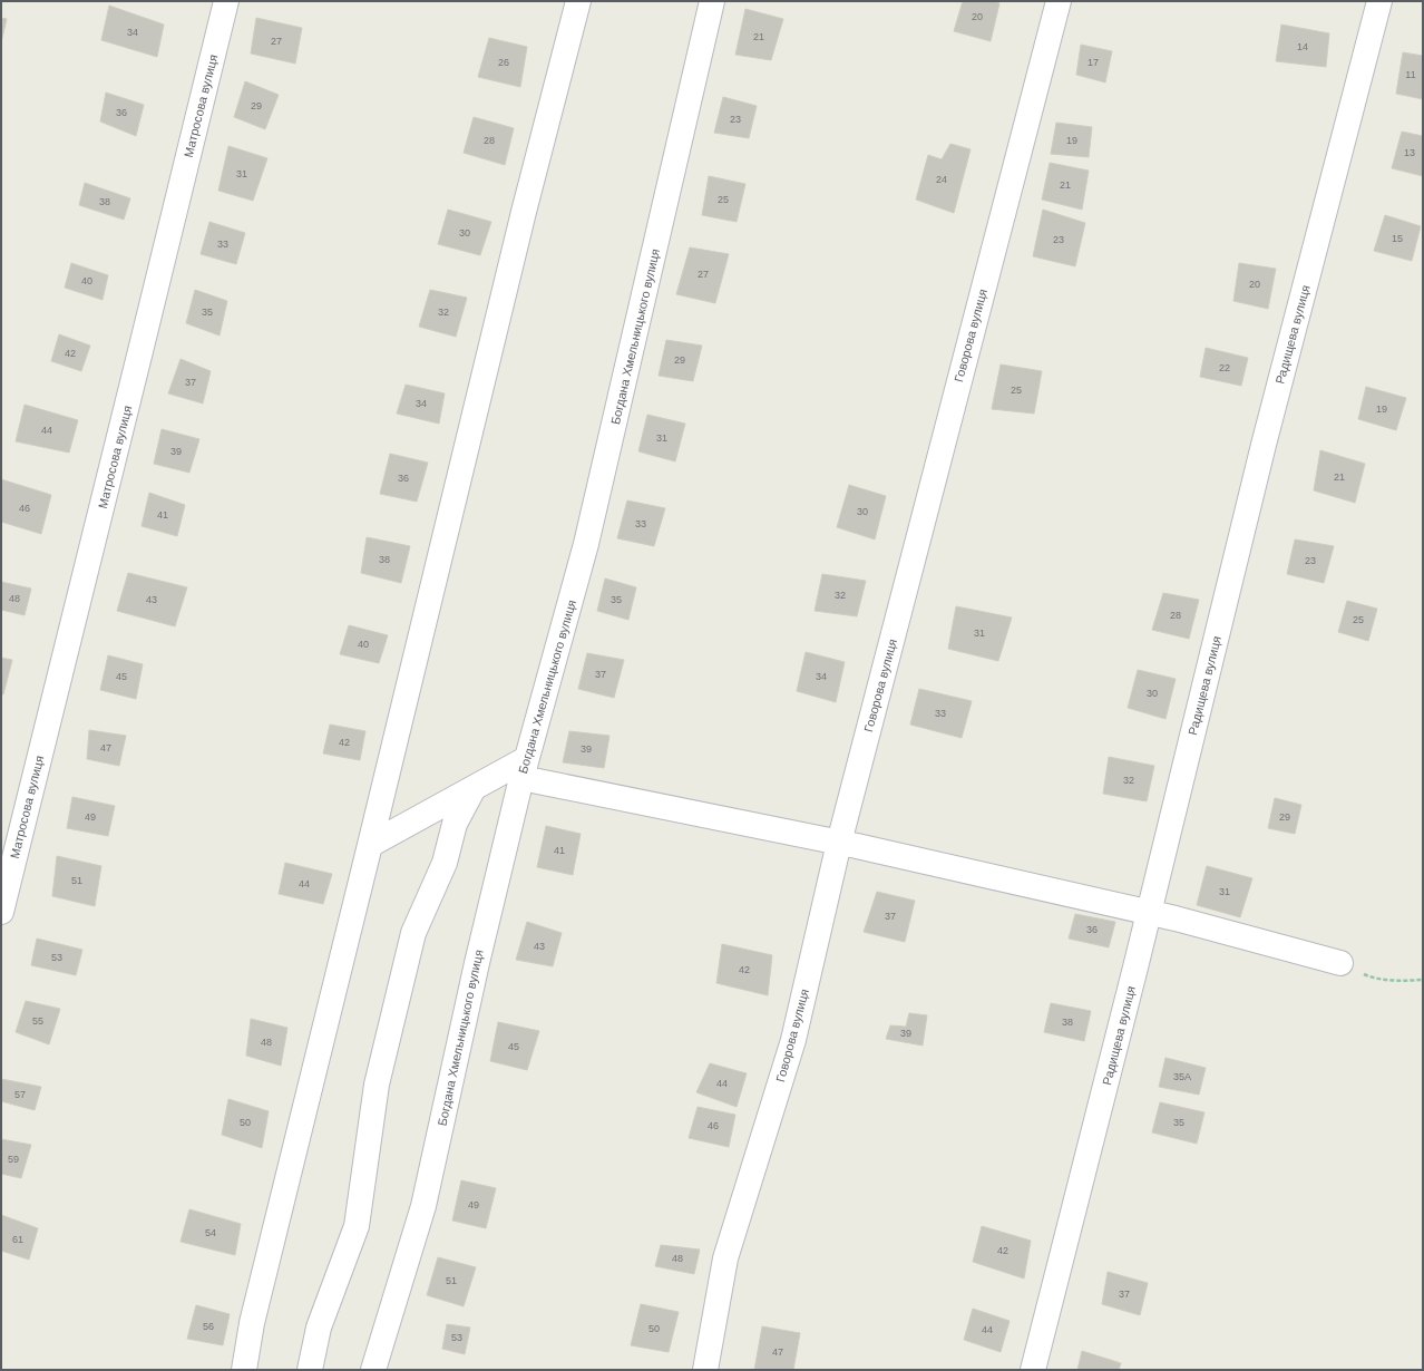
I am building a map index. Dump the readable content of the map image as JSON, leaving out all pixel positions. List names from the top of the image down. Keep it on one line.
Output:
{"streets":{"street":["Матросова вулиця","Радищева вулиця","Говорова вулиця","Богдана Хмельницького вулиця"]},"house_numbers":["20","34","21","27","14","26","17","11","29","36","23","28","19","13","31","24","21","25","38","30","15","23","33","27","40","20","35","32","42","29","22","37","25","34","19","44","31","39","21","36","46","30","41","33","38","23","32","48","43","35","28","25","31","40","37","45","34","30","33","42","47","39","32","49","29","41","51","44","31","37","36","43","53","42","55","38","39","48","45","35А","44","57","50","35","46","59","49","54","61","42","48","51","37","56","50","44","53","47"]}
